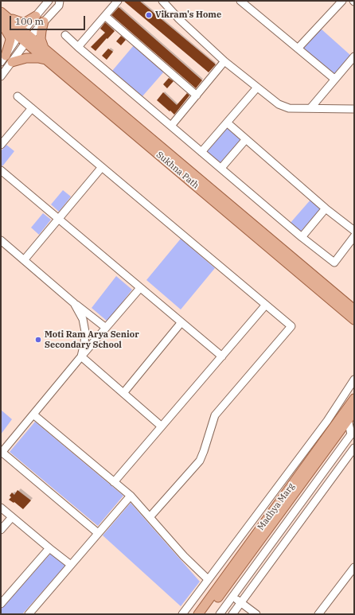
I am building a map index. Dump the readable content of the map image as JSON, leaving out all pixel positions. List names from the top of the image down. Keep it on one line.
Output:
{"streets":{"main road":["Sukhna Path","Madhya Marg"]},"places":["Vikram's Home","Moti Ram Arya Senior Secondary School"],"scale_bar":"100 m"}
